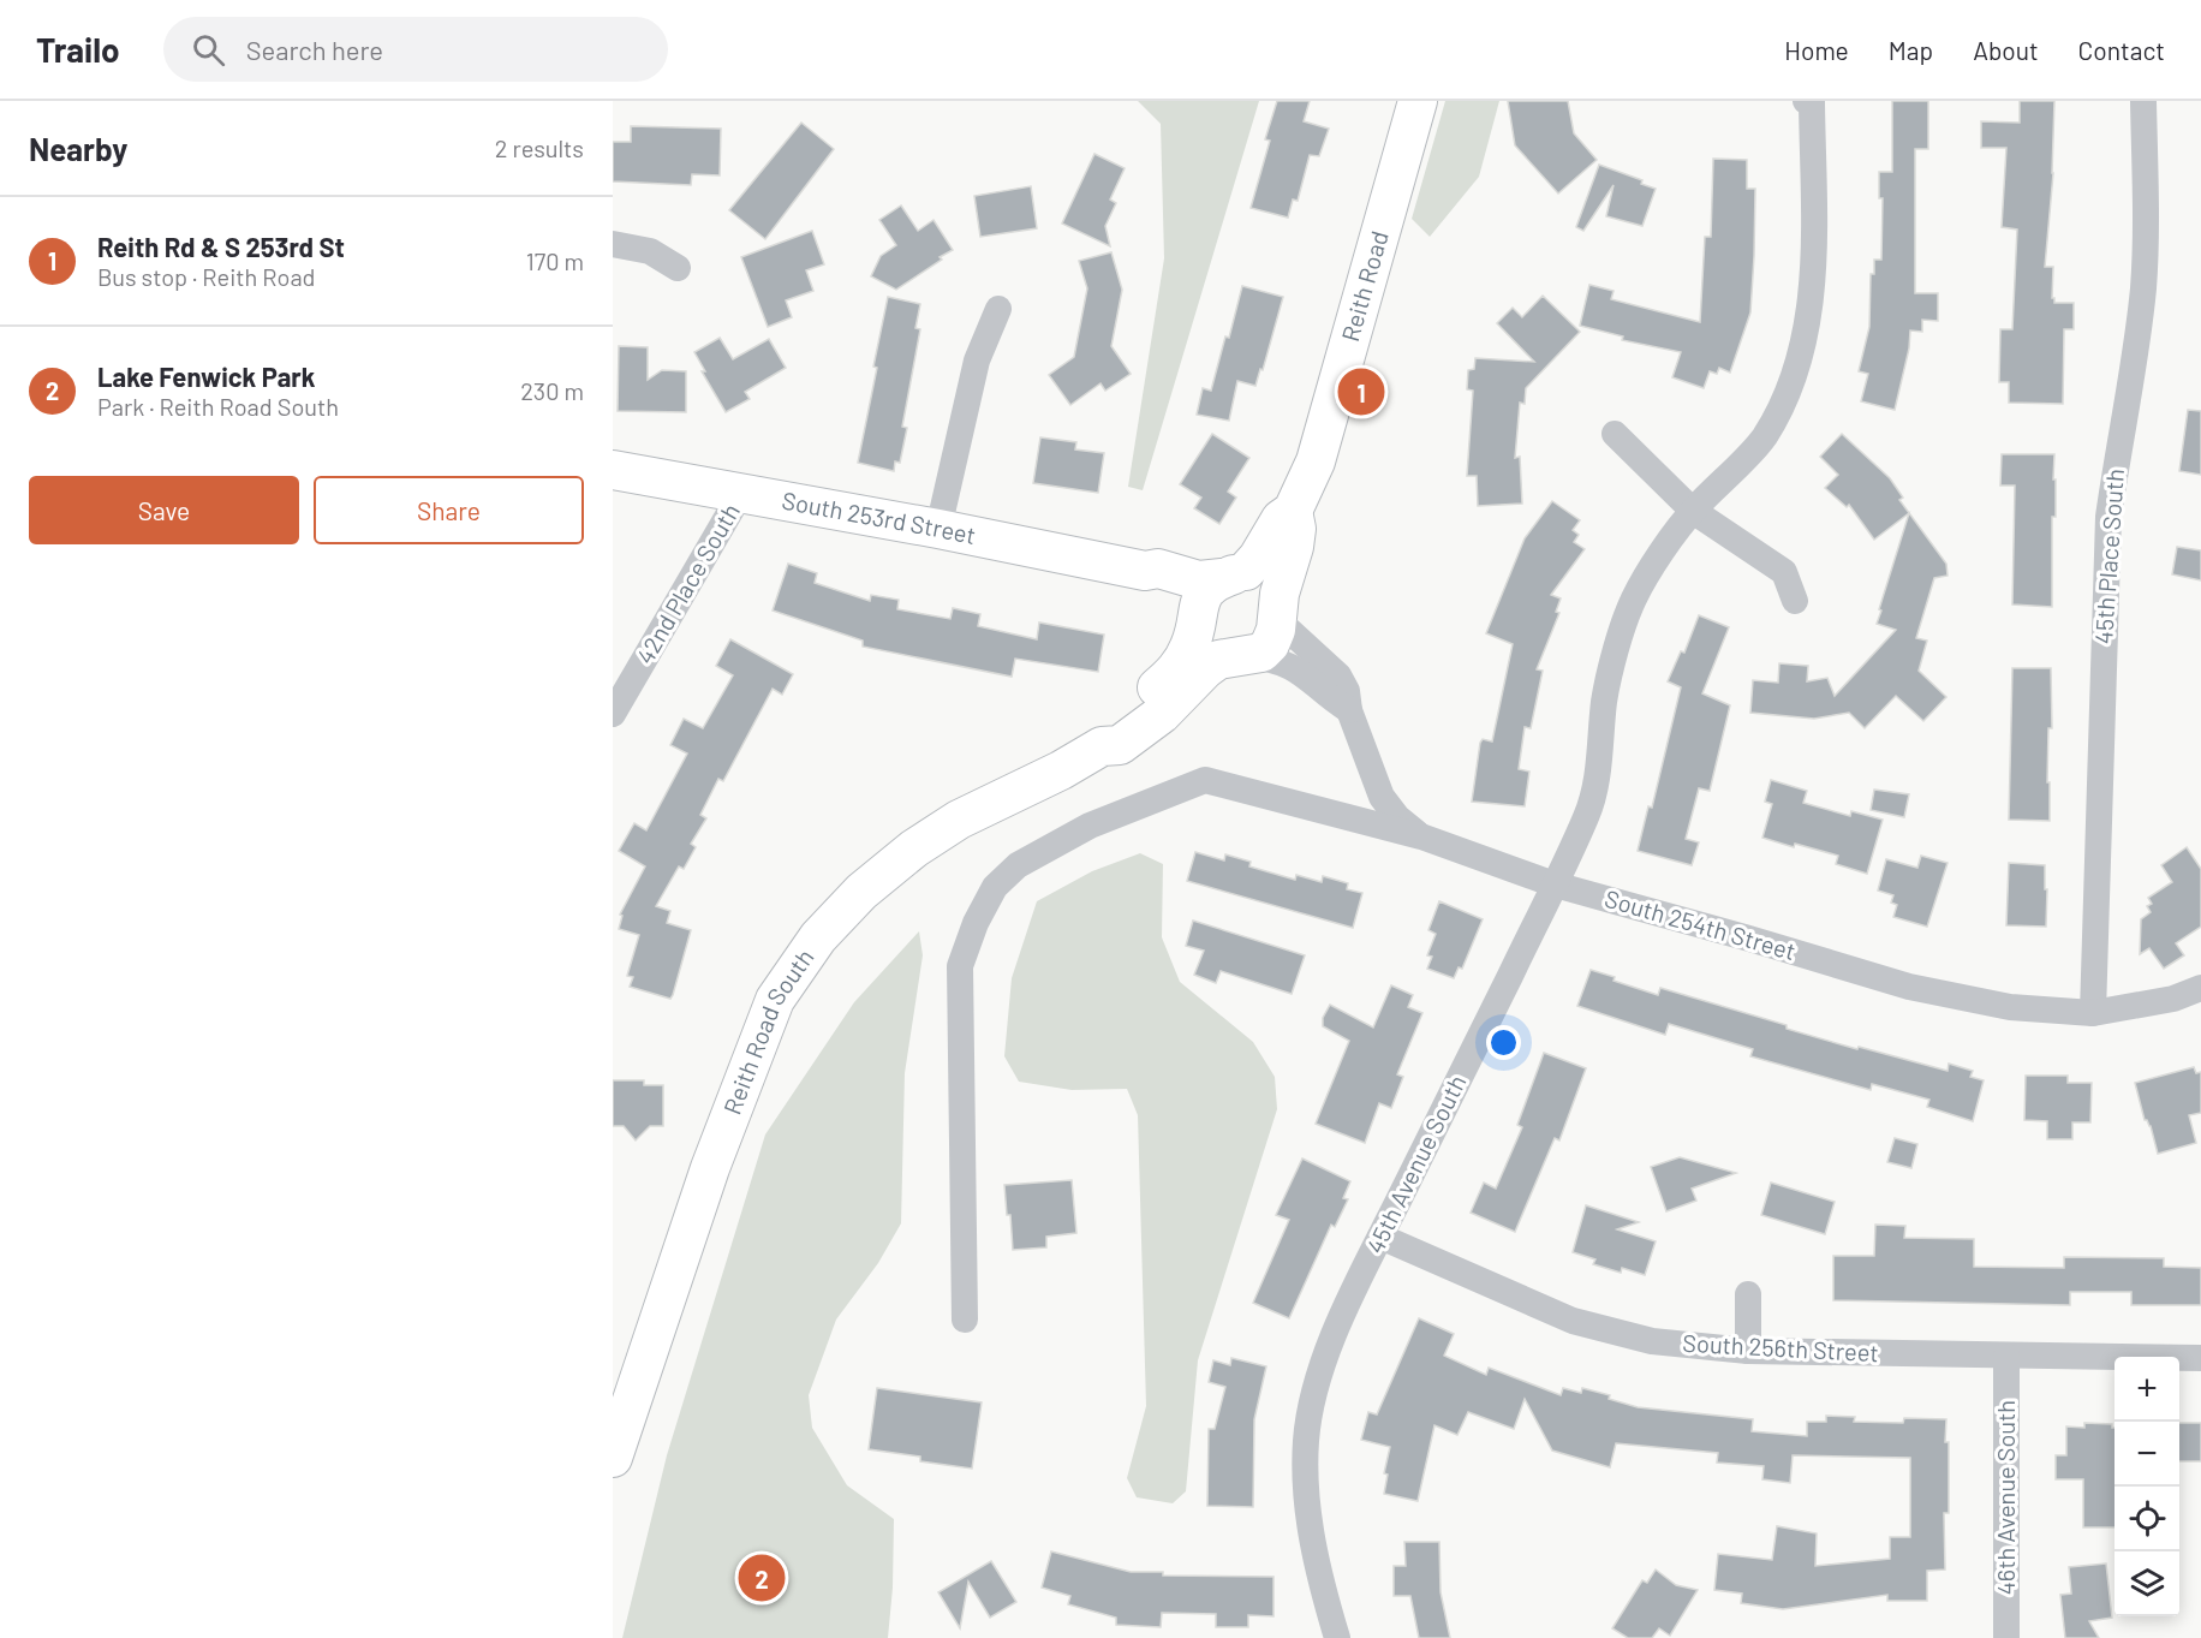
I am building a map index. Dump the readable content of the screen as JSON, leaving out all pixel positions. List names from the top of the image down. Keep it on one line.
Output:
{"streets":{"main road":["Reith Road","South 253rd Street","Reith Road South"],"street":["45th Place South","42nd Place South","South 254th Street","45th Avenue South","South 256th Street","46th Avenue South"]},"crossings":[["Reith Road","South 253rd Street"],["Reith Road","Reith Road South"],["South 253rd Street","42nd Place South"],["South 253rd Street","Reith Road South"],["45th Place South","South 254th Street"],["South 254th Street","45th Avenue South"],["45th Avenue South","South 256th Street"],["South 256th Street","46th Avenue South"]],"page":{"header":"Trailo","search":"Search here","nav":["Home","Map","About","Contact"],"heading":["Nearby","2 results"],"list":[{"mark":"1","name":"Reith Rd & S 253rd St","note":"Bus stop · Reith Road","value":"170 m"},{"mark":"2","name":"Lake Fenwick Park","note":"Park · Reith Road South","value":"230 m"}],"pins":["1","2"],"buttons":["Save","Share"],"map_buttons":["+","−"]}}
